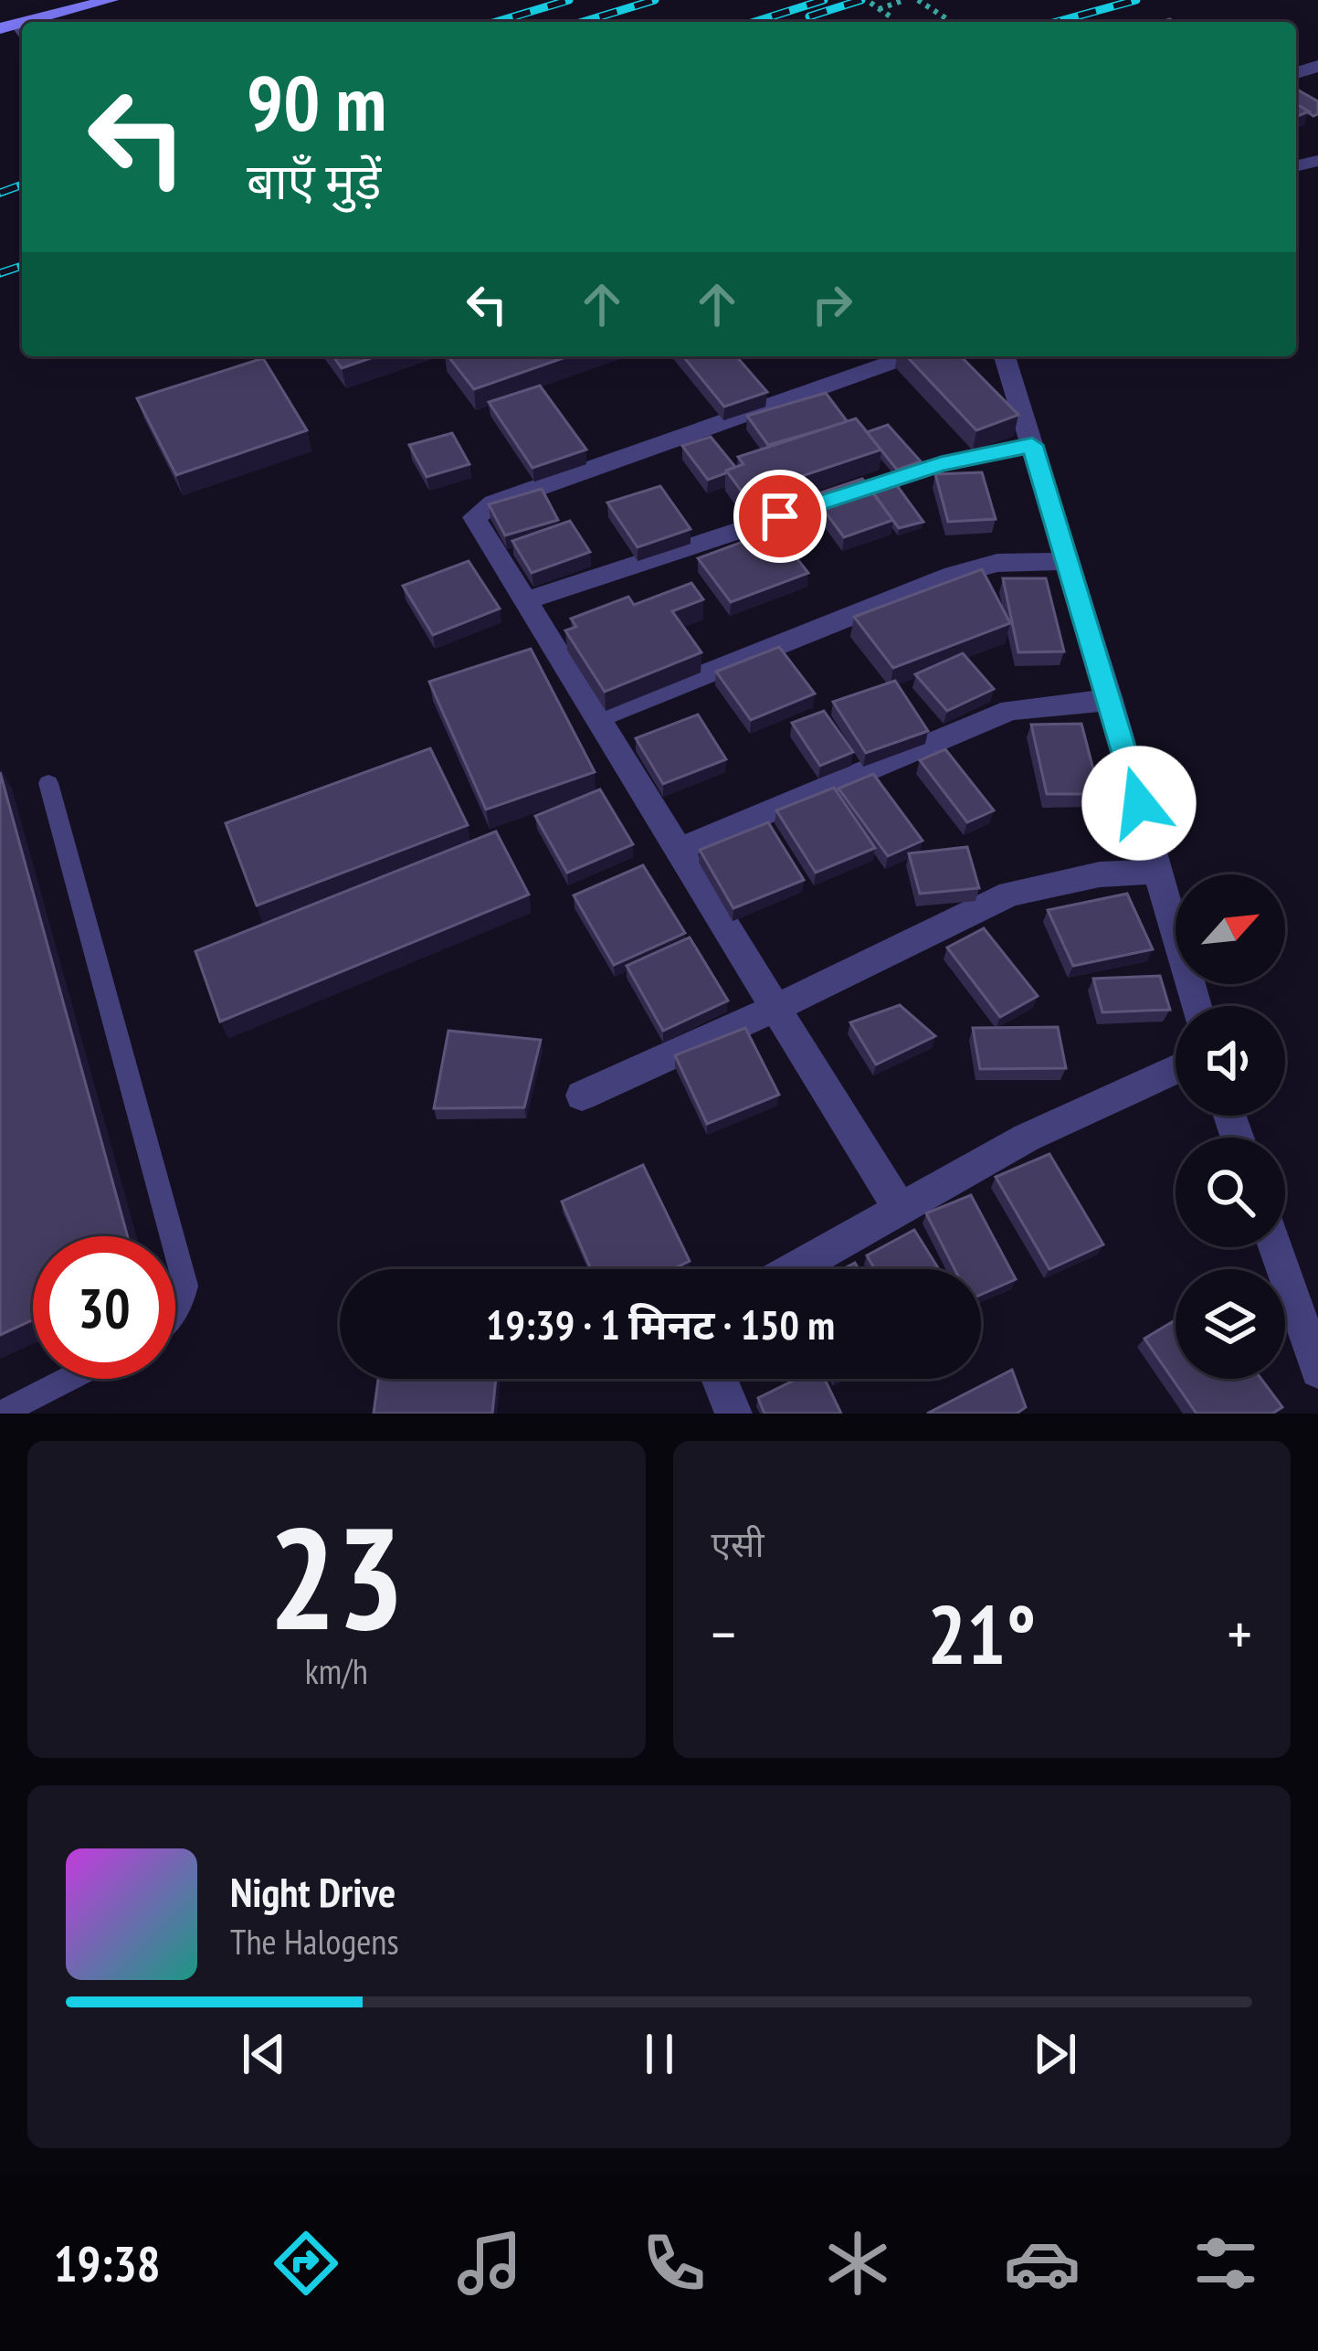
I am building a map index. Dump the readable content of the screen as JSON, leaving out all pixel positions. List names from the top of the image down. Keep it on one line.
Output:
{"north":"top right","page":{"turn":["90 m","बाएँ मुड़ें"],"limit":"30","trip":"19:39 · 1 मिनट · 150 m","tile":[["23","km/h"],"एसी"],"heat":["−","21°","+"],"song":["Night Drive","The Halogens"],"tabs":"19:38"}}
